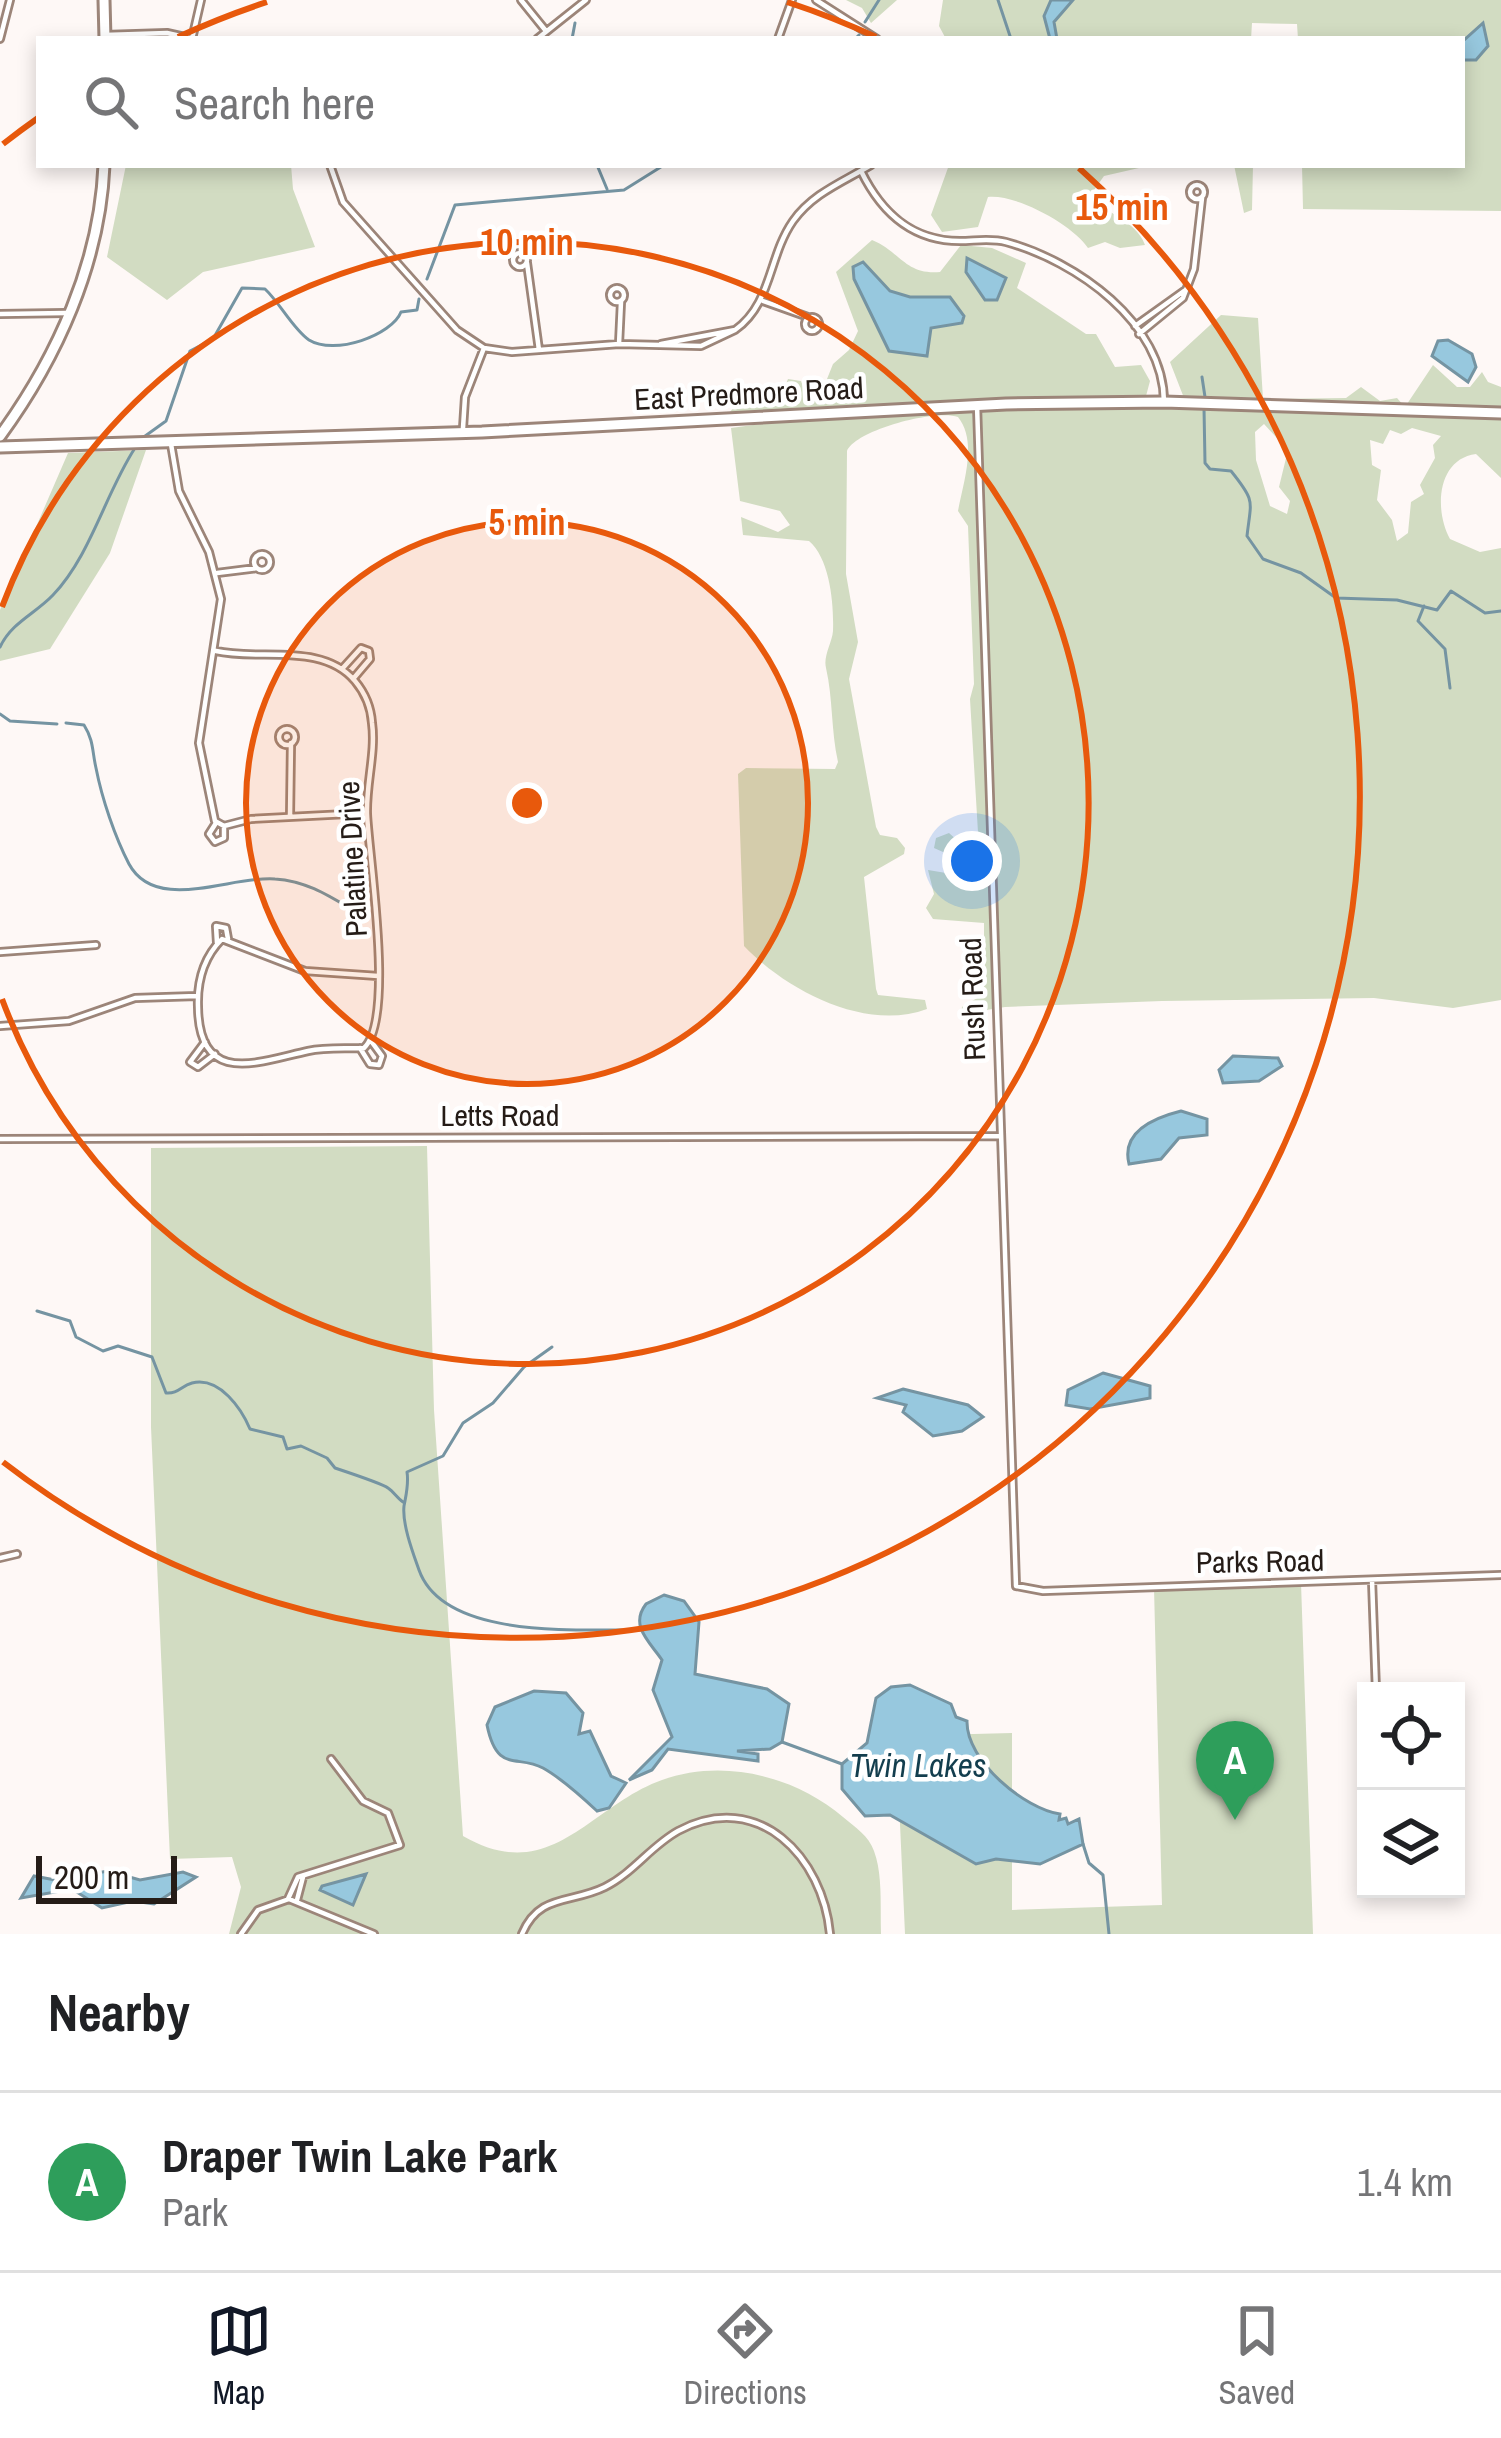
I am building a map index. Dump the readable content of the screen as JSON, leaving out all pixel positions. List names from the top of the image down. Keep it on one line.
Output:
{"streets":{"street":["East Predmore Road","Palatine Drive","Rush Road","Letts Road","Parks Road"]},"crossings":[["East Predmore Road","Rush Road"],["Rush Road","Letts Road"],["Rush Road","Parks Road"]],"water":["Twin Lakes"],"scale_bar":"200 m","page":{"search":"Search here","pins":"A","scale":"200 m","heading":"Nearby","list":[{"mark":"A","name":"Draper Twin Lake Park","note":"Park","value":"1.4 km"}],"nav":["Map","Directions","Saved"]},"rings":["15 min","10 min","5 min"]}
